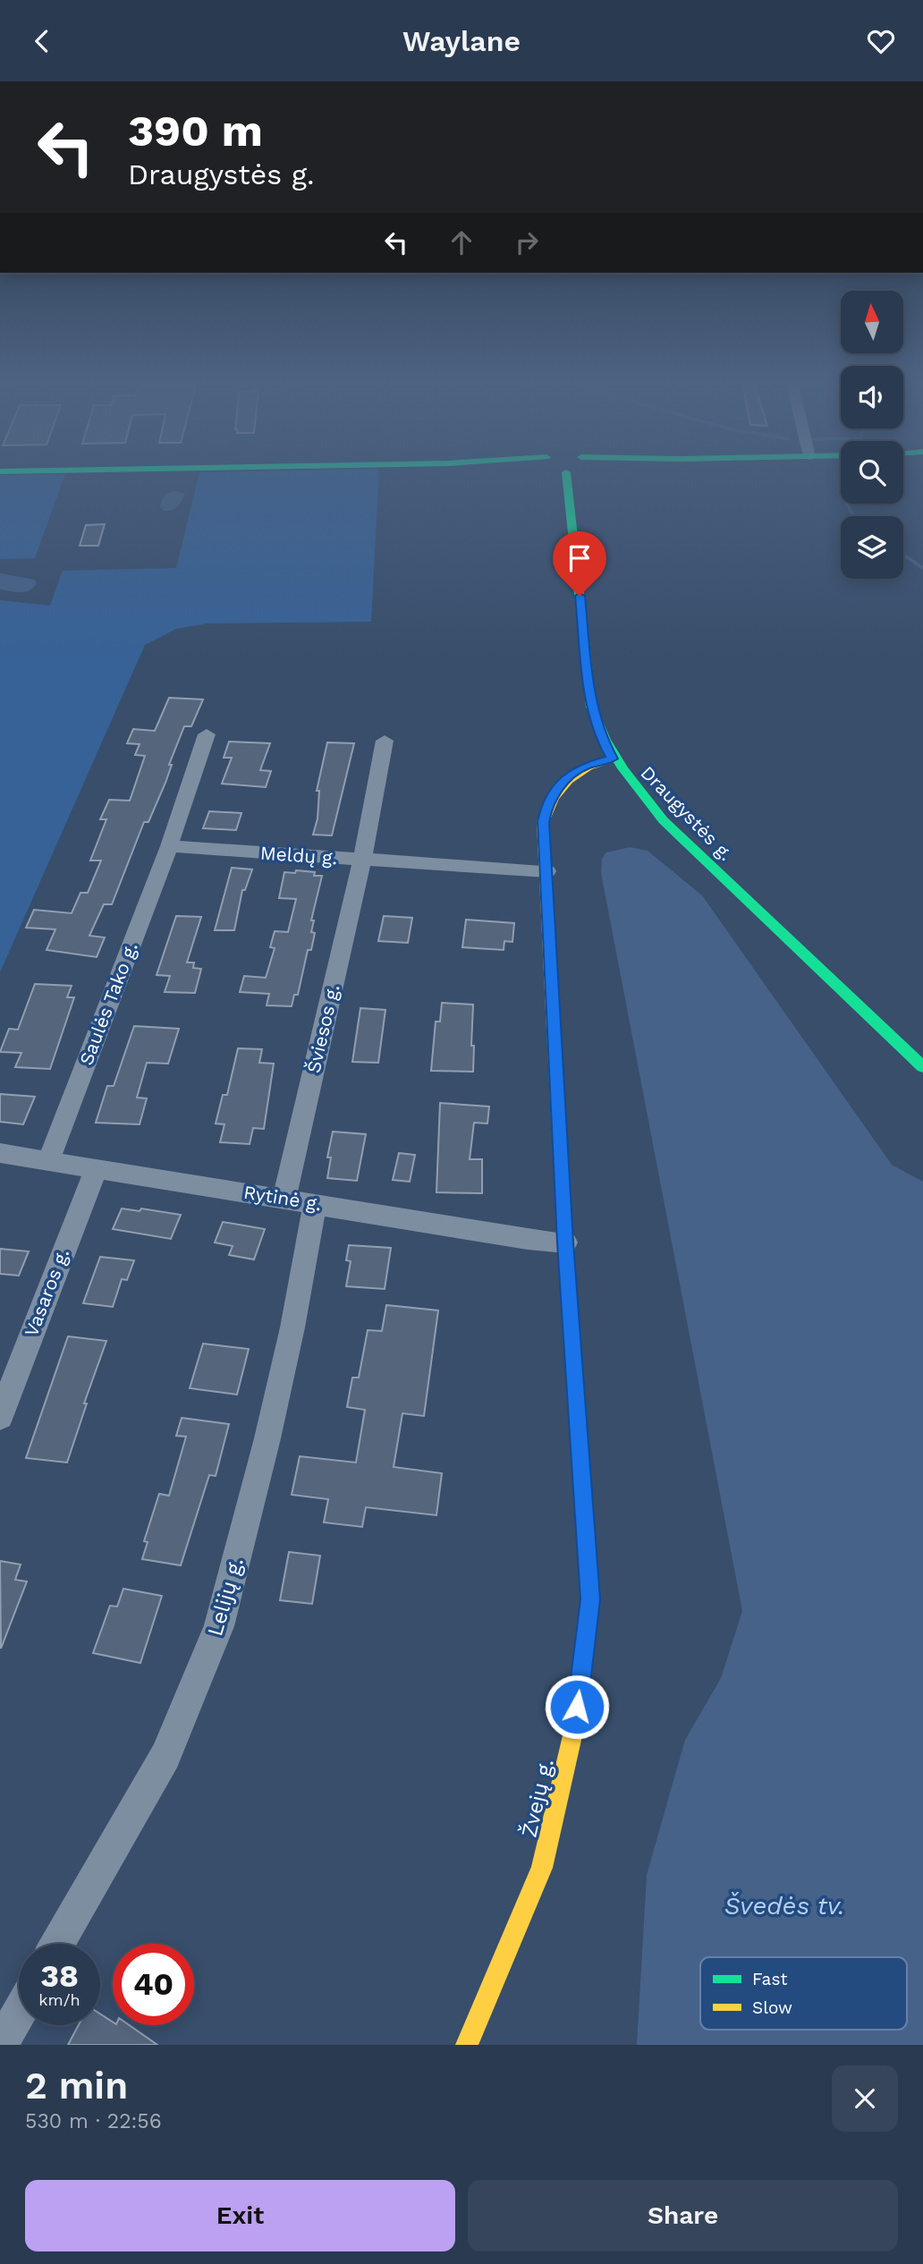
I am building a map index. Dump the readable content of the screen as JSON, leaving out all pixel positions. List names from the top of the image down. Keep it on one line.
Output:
{"streets":{"main road":["Draugystės g.","Žvejų g."],"street":["Meldų g.","Saulės Tako g.","Šviesos g.","Rytinė g.","Vasaros g.","Lelijų g."]},"crossings":[["Draugystės g.","Žvejų g."],["Meldų g.","Saulės Tako g."],["Meldų g.","Šviesos g."],["Meldų g.","Žvejų g."],["Saulės Tako g.","Rytinė g."],["Šviesos g.","Rytinė g."],["Rytinė g.","Vasaros g."],["Rytinė g.","Lelijų g."],["Rytinė g.","Žvejų g."]],"water":["Švedės tv."],"legend":["Fast","Slow"],"north":"top","page":{"header":"Waylane","turn":["390 m","Draugystės g."],"speed":"38 km/h","limit":"40","heading":["2 min","530 m · 22:56"],"buttons":["Exit","Share"]}}
